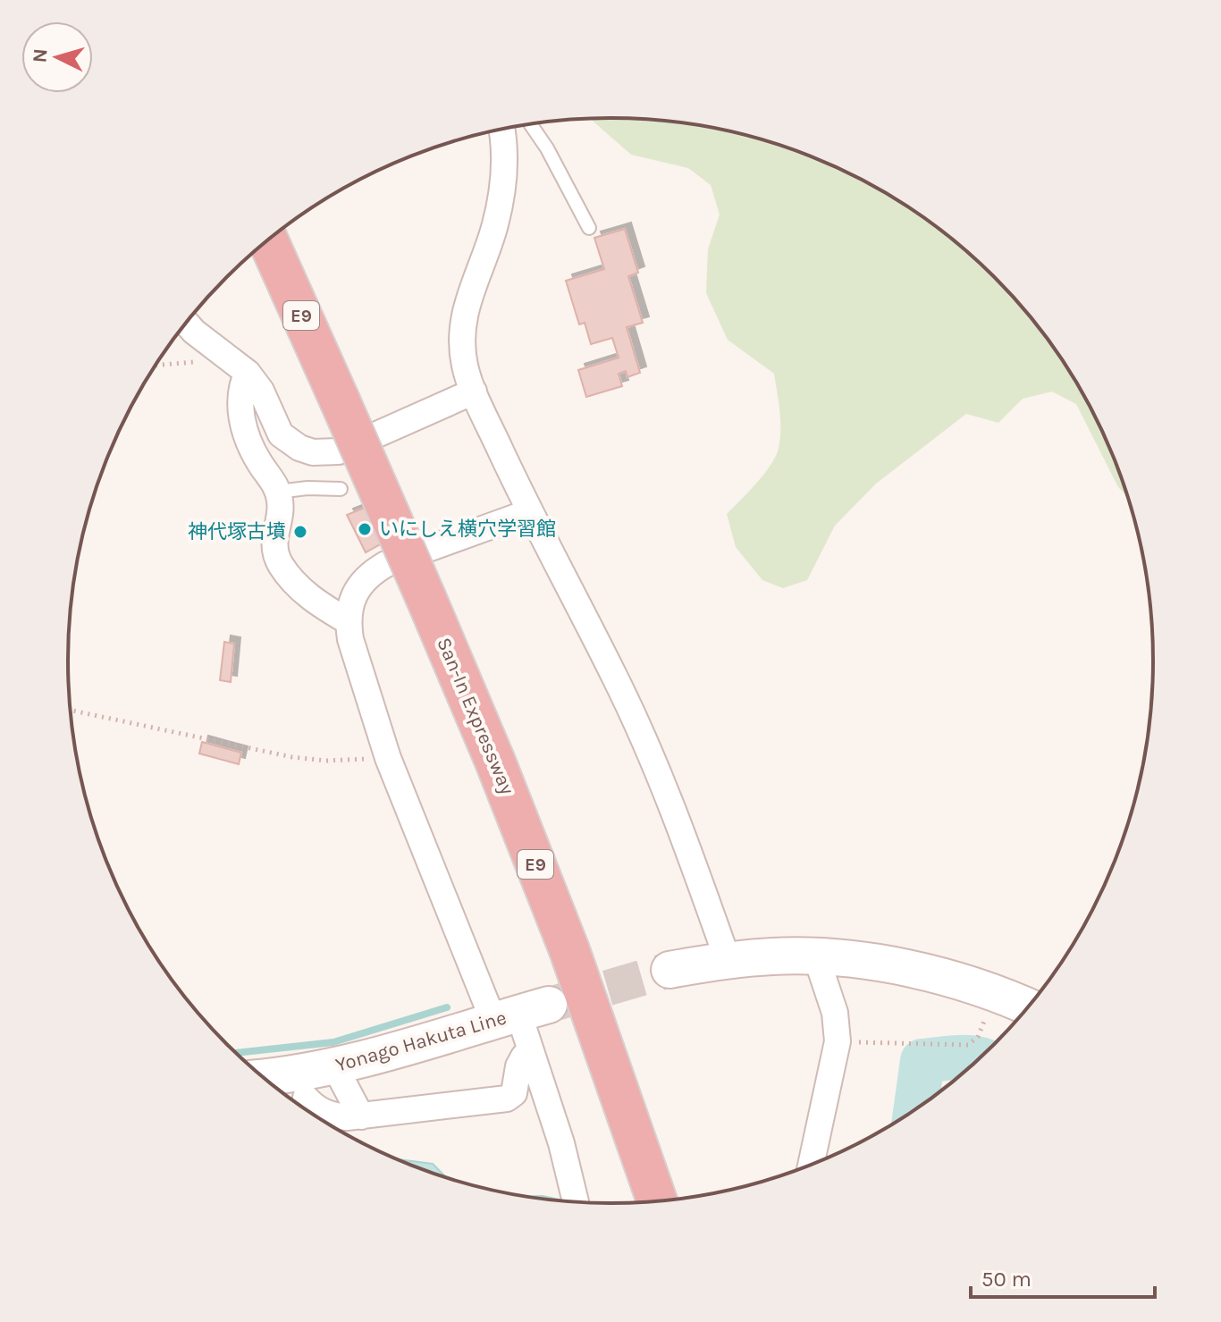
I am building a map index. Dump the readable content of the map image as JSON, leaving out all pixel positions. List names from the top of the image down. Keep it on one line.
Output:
{"streets":{"highway":["E9","San-In Expressway"],"main road":["Yonago Hakuta Line"]},"places":["いにしえ横穴学習館","神代塚古墳"],"scale_bar":"50 m","north":"left"}
